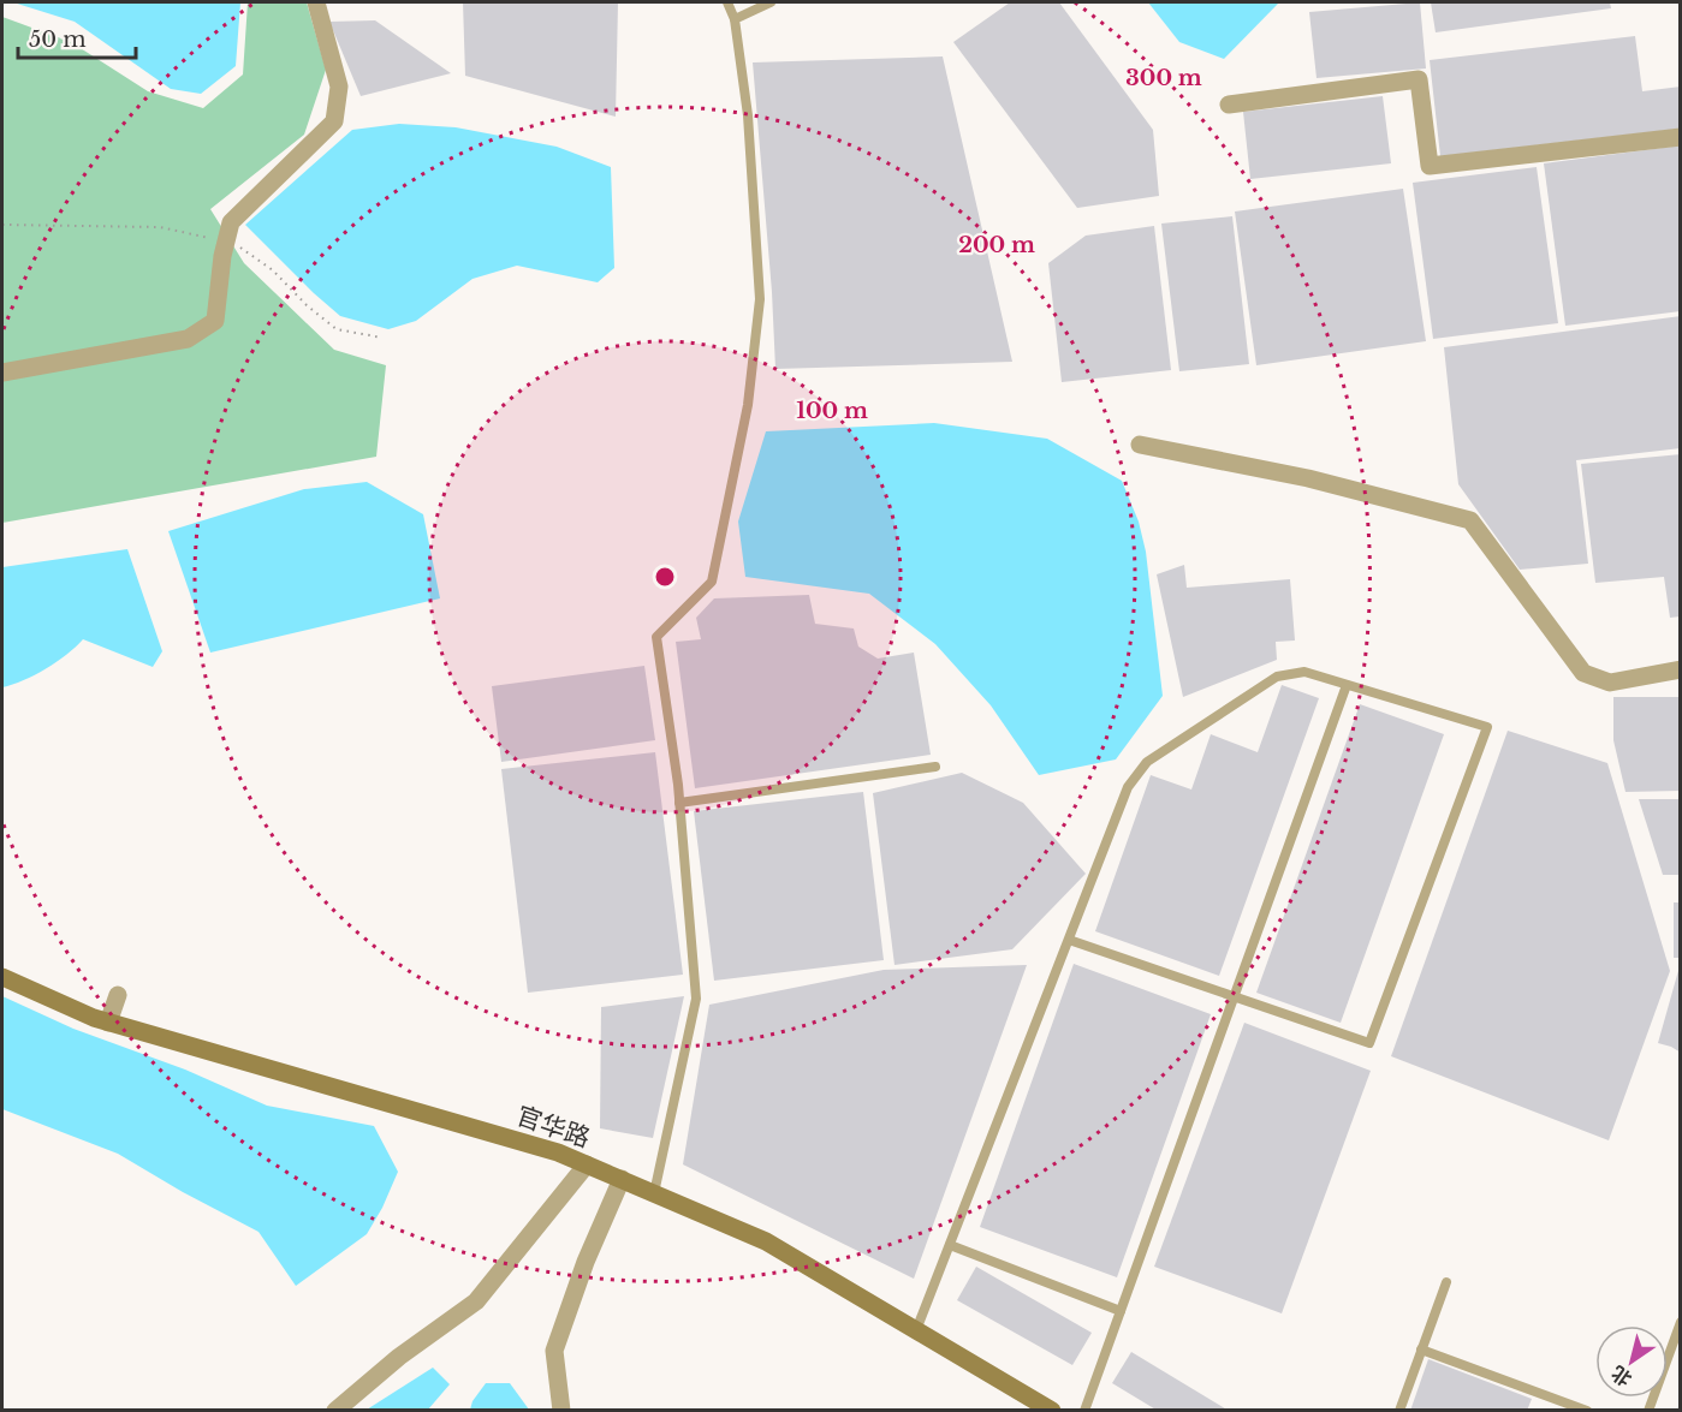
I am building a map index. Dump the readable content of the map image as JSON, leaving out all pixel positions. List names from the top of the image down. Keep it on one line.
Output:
{"streets":{"main road":["官华路"]},"scale_bar":"50 m","north":"bottom left","rings":["300 m","200 m","100 m"]}
